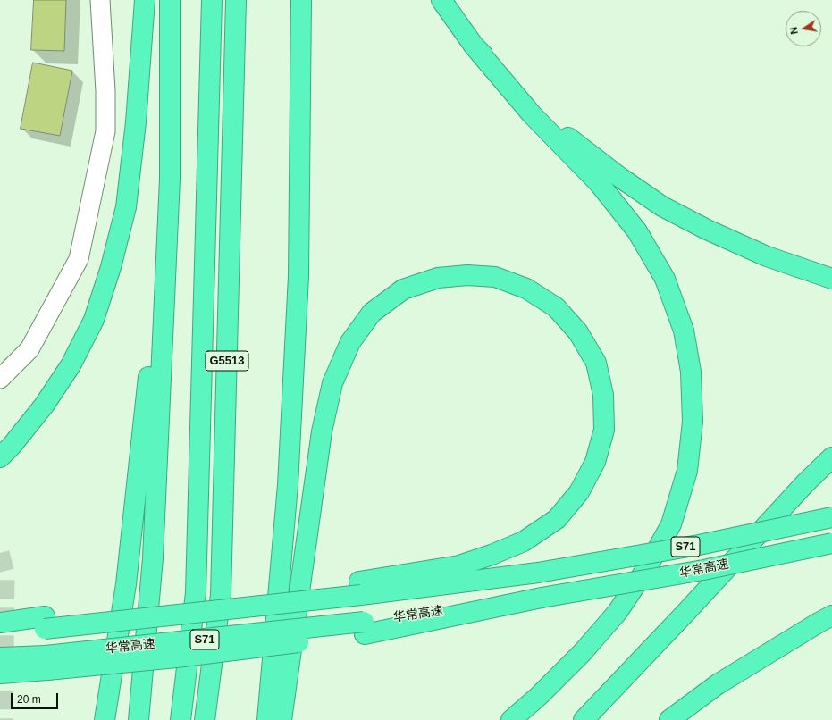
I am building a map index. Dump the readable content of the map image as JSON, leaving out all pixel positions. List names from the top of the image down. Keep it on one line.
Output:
{"streets":{"highway":["G5513","S71","华常高速"]},"scale_bar":"20 m","north":"left"}
